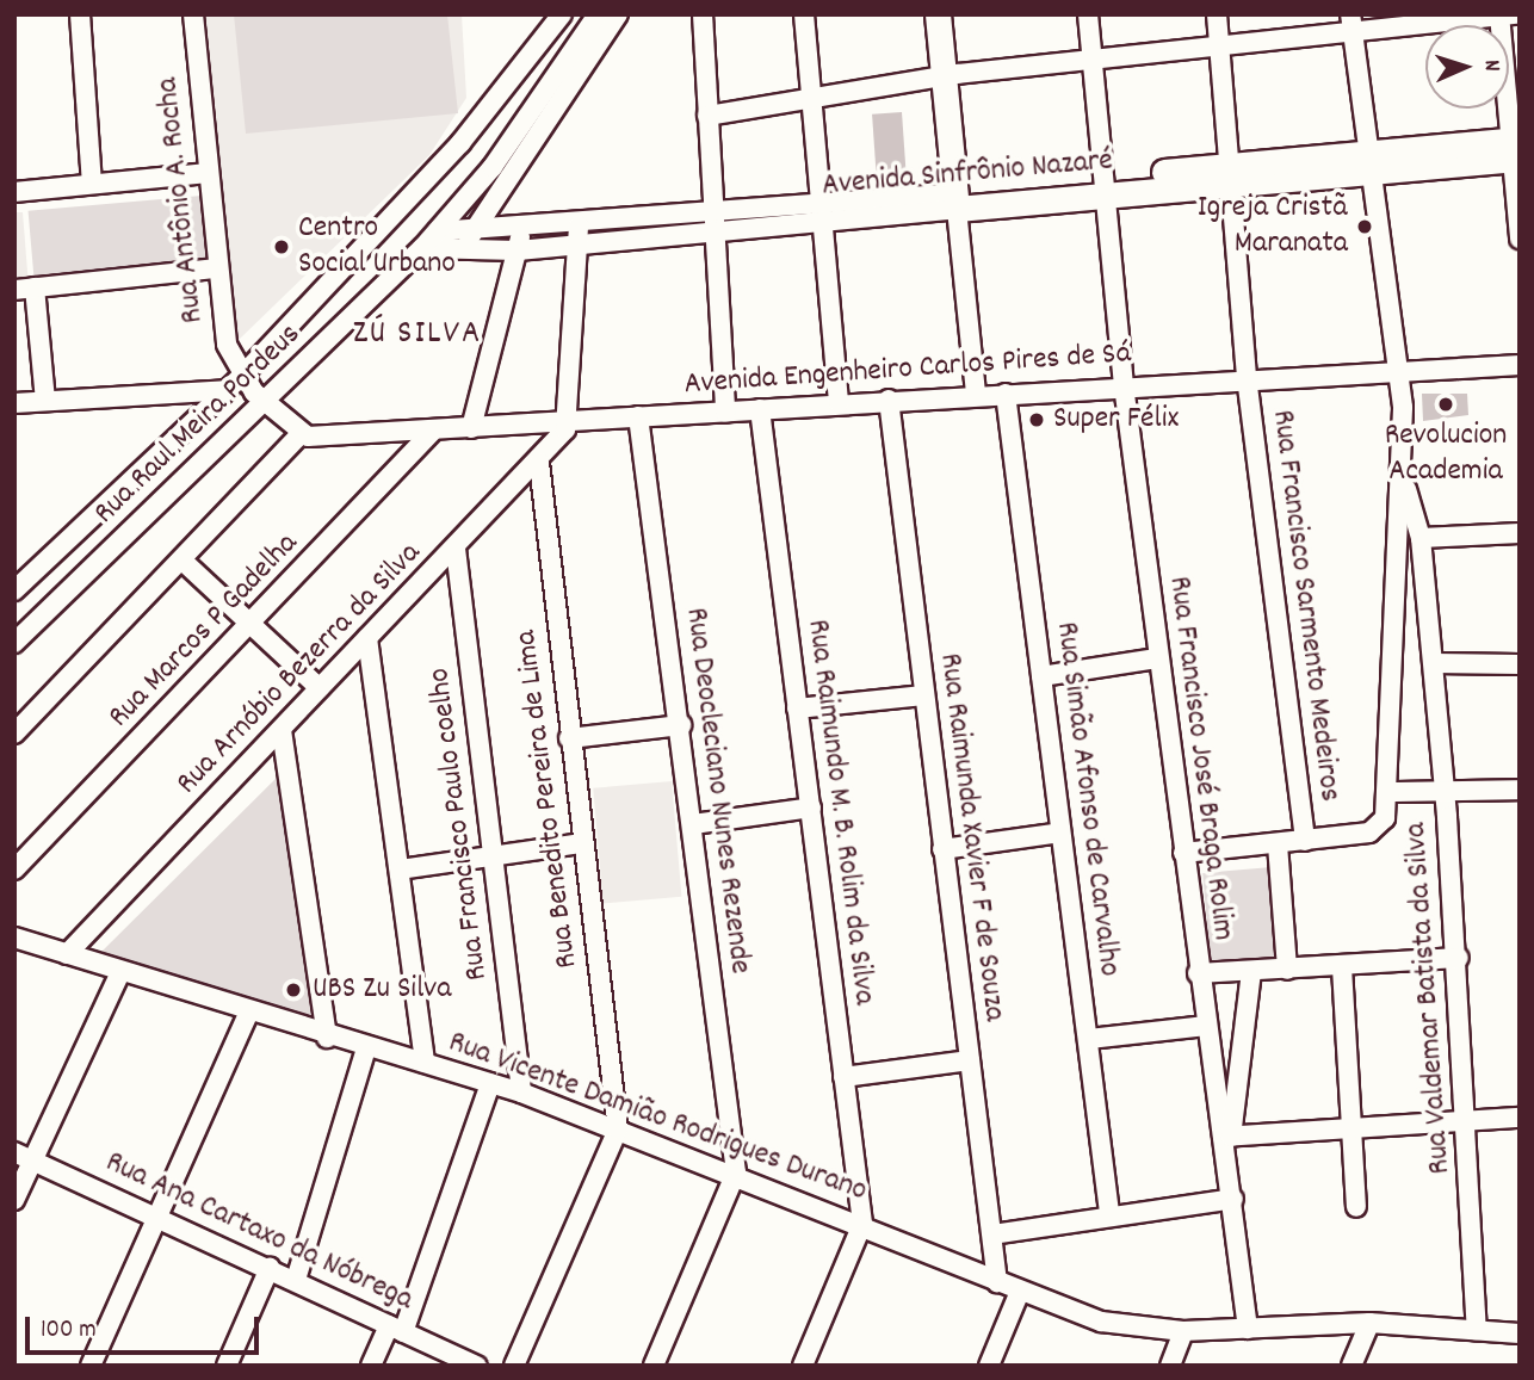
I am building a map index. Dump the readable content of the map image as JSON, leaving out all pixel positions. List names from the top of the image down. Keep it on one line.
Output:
{"streets":{"street":["Avenida Sinfrônio Nazaré","Rua Antônio A. Rocha","Avenida Engenheiro Carlos Pires de Sá","Rua Raul Meira Pordeus","Rua Francisco Sarmento Medeiros","Rua Marcos P Gadelha","Rua Arnóbio Bezerra da Silva","Rua Francisco José Braga Rolim","Rua Deocleciano Nunes Rezende","Rua Benedito Pereira de Lima","Rua Simão Afonso de Carvalho","Rua Raimundo M. B. Rolim da Silva","Rua Francisco Paulo coelho","Rua Raimunda Xavier F de Souza","Rua Valdemar Batista da Silva","Rua Vicente Damião Rodrigues Durano","Rua Ana Cartaxo da Nóbrega"]},"crossings":[["Avenida Sinfrônio Nazaré","Rua Raul Meira Pordeus"],["Avenida Sinfrônio Nazaré","Rua Francisco Sarmento Medeiros"],["Avenida Sinfrônio Nazaré","Rua Francisco José Braga Rolim"],["Avenida Sinfrônio Nazaré","Rua Valdemar Batista da Silva"],["Avenida Engenheiro Carlos Pires de Sá","Rua Francisco Sarmento Medeiros"],["Avenida Engenheiro Carlos Pires de Sá","Rua Marcos P Gadelha"],["Avenida Engenheiro Carlos Pires de Sá","Rua Arnóbio Bezerra da Silva"],["Avenida Engenheiro Carlos Pires de Sá","Rua Francisco José Braga Rolim"],["Avenida Engenheiro Carlos Pires de Sá","Rua Deocleciano Nunes Rezende"],["Avenida Engenheiro Carlos Pires de Sá","Rua Simão Afonso de Carvalho"],["Avenida Engenheiro Carlos Pires de Sá","Rua Raimundo M. B. Rolim da Silva"],["Avenida Engenheiro Carlos Pires de Sá","Rua Raimunda Xavier F de Souza"],["Avenida Engenheiro Carlos Pires de Sá","Rua Valdemar Batista da Silva"],["Rua Arnóbio Bezerra da Silva","Rua Benedito Pereira de Lima"],["Rua Arnóbio Bezerra da Silva","Rua Francisco Paulo coelho"],["Rua Arnóbio Bezerra da Silva","Rua Vicente Damião Rodrigues Durano"],["Rua Francisco José Braga Rolim","Rua Vicente Damião Rodrigues Durano"],["Rua Deocleciano Nunes Rezende","Rua Vicente Damião Rodrigues Durano"],["Rua Benedito Pereira de Lima","Rua Vicente Damião Rodrigues Durano"],["Rua Raimundo M. B. Rolim da Silva","Rua Vicente Damião Rodrigues Durano"],["Rua Francisco Paulo coelho","Rua Vicente Damião Rodrigues Durano"],["Rua Raimunda Xavier F de Souza","Rua Vicente Damião Rodrigues Durano"],["Rua Valdemar Batista da Silva","Rua Vicente Damião Rodrigues Durano"]],"districts":["ZÚ SILVA"],"places":["Igreja Cristã Maranata","Centro Social Urbano","Revolucion Academia","Super Félix","UBS Zu Silva"],"scale_bar":"100 m","north":"right"}
